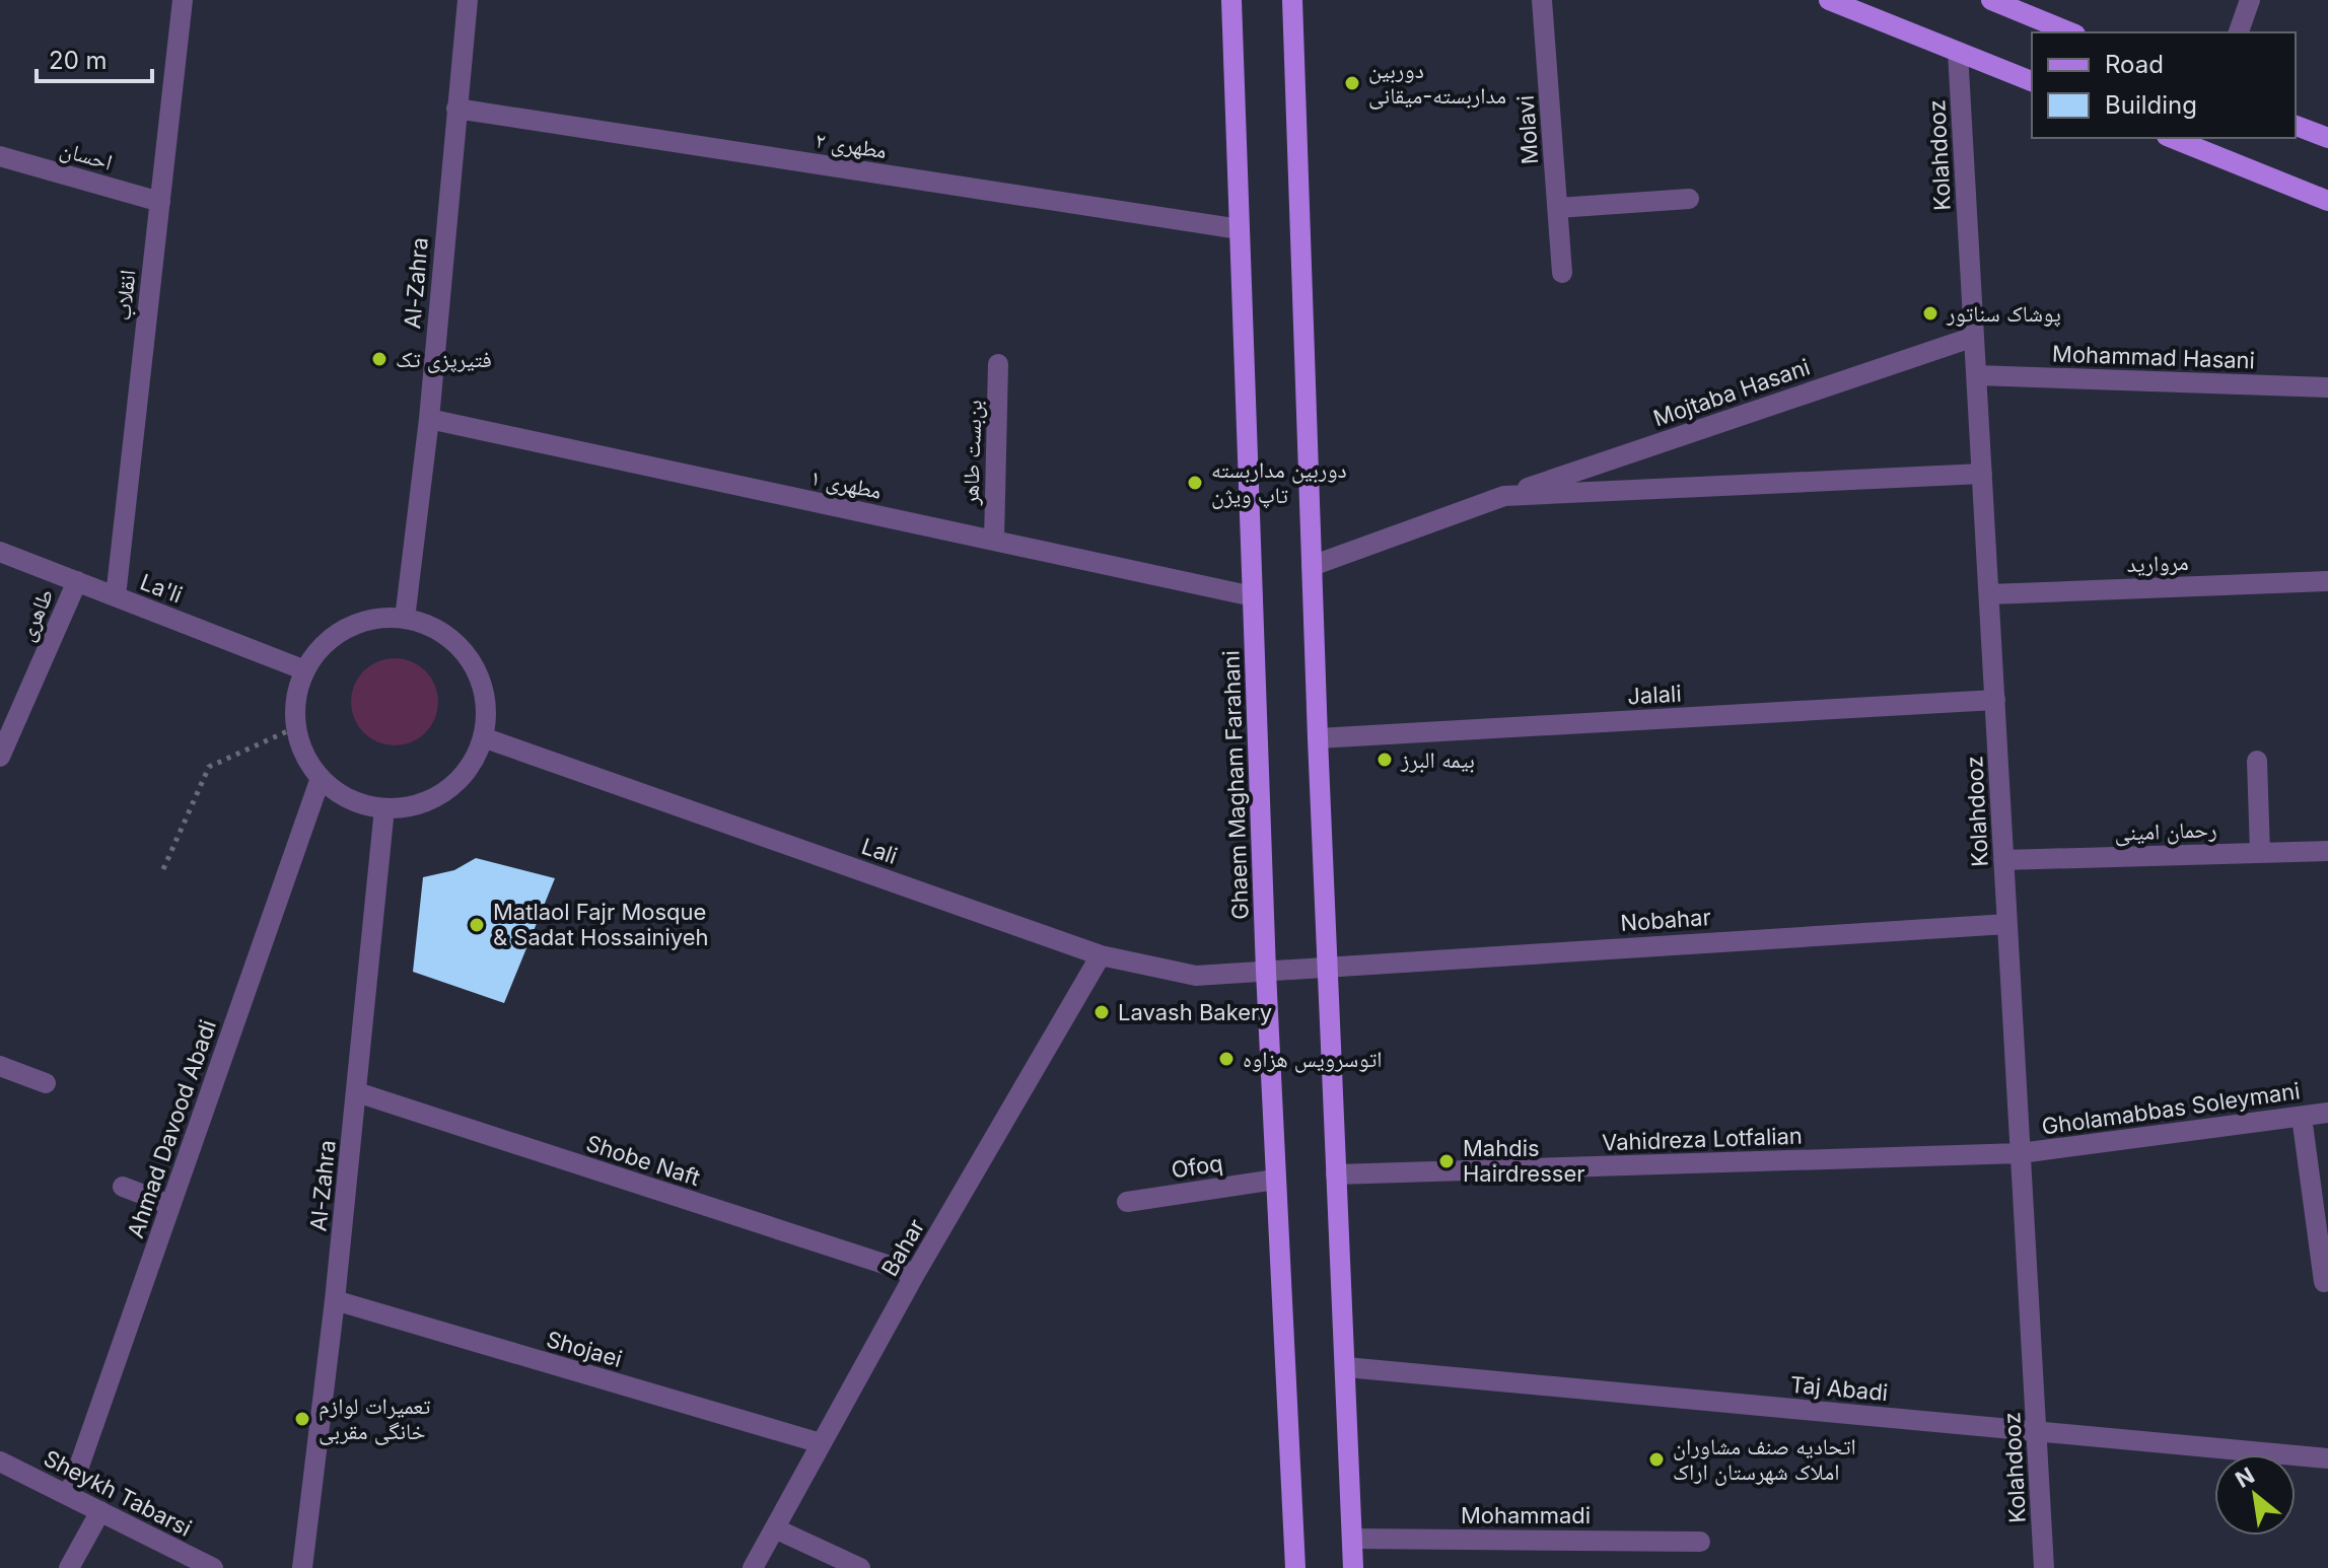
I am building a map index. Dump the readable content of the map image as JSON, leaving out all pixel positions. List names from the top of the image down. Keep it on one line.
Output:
{"streets":{"main road":["Ghaem Magham Farahani"],"street":["Molavi","مطهری ۲","احسان","Kolahdooz","Al-Zahra","انقلاب","Mohammad Hasani","Mojtaba Hasani","بن‌بست طاهر","مطهری ۱","مروارید","La'li","طاهری","Jalali","رحمان امینی","Lali","Nobahar","Gholamabbas Soleymani","Ahmad Davood Abadi","Vahidreza Lotfalian","Shobe Naft","Ofoq","Bahar","Shojaei","Taj Abadi","Sheykh Tabarsi","Mohammadi"]},"crossings":[["مطهری ۲","Al-Zahra"],["مطهری ۲","Ghaem Magham Farahani"],["احسان","انقلاب"],["Kolahdooz","Mohammad Hasani"],["Kolahdooz","Mojtaba Hasani"],["Kolahdooz","مروارید"],["Kolahdooz","Jalali"],["Kolahdooz","رحمان امینی"],["Kolahdooz","Nobahar"],["Kolahdooz","Gholamabbas Soleymani"],["Kolahdooz","Vahidreza Lotfalian"],["Kolahdooz","Taj Abadi"],["Al-Zahra","مطهری ۱"],["Al-Zahra","La'li"],["Al-Zahra","Lali"],["Al-Zahra","Ahmad Davood Abadi"],["Al-Zahra","Shobe Naft"],["Al-Zahra","Shojaei"],["انقلاب","La'li"],["بن‌بست طاهر","مطهری ۱"],["مطهری ۱","Ghaem Magham Farahani"],["La'li","طاهری"],["La'li","Lali"],["La'li","Ahmad Davood Abadi"],["Ghaem Magham Farahani","Lali"],["Ghaem Magham Farahani","Nobahar"],["Ghaem Magham Farahani","Ofoq"],["Lali","Nobahar"],["Lali","Ahmad Davood Abadi"],["Lali","Bahar"],["Gholamabbas Soleymani","Vahidreza Lotfalian"],["Ahmad Davood Abadi","Sheykh Tabarsi"],["Shobe Naft","Bahar"],["Bahar","Shojaei"]],"places":["دوربین مداربسته-میقانی","پوشاک سناتور","فتیرپزی تک","دوربین مداربسته تاپ ویژن","بیمه البرز","Matlaol Fajr Mosque & Sadat Hossainiyeh","Lavash Bakery","اتوسرویس هزاوه","Mahdis Hairdresser","تعمیرات لوازم خانگی مقربی","اتحادیه صنف مشاوران املاک شهرستان اراک"],"legend":["Road","Building"],"scale_bar":"20 m","north":"top left"}
